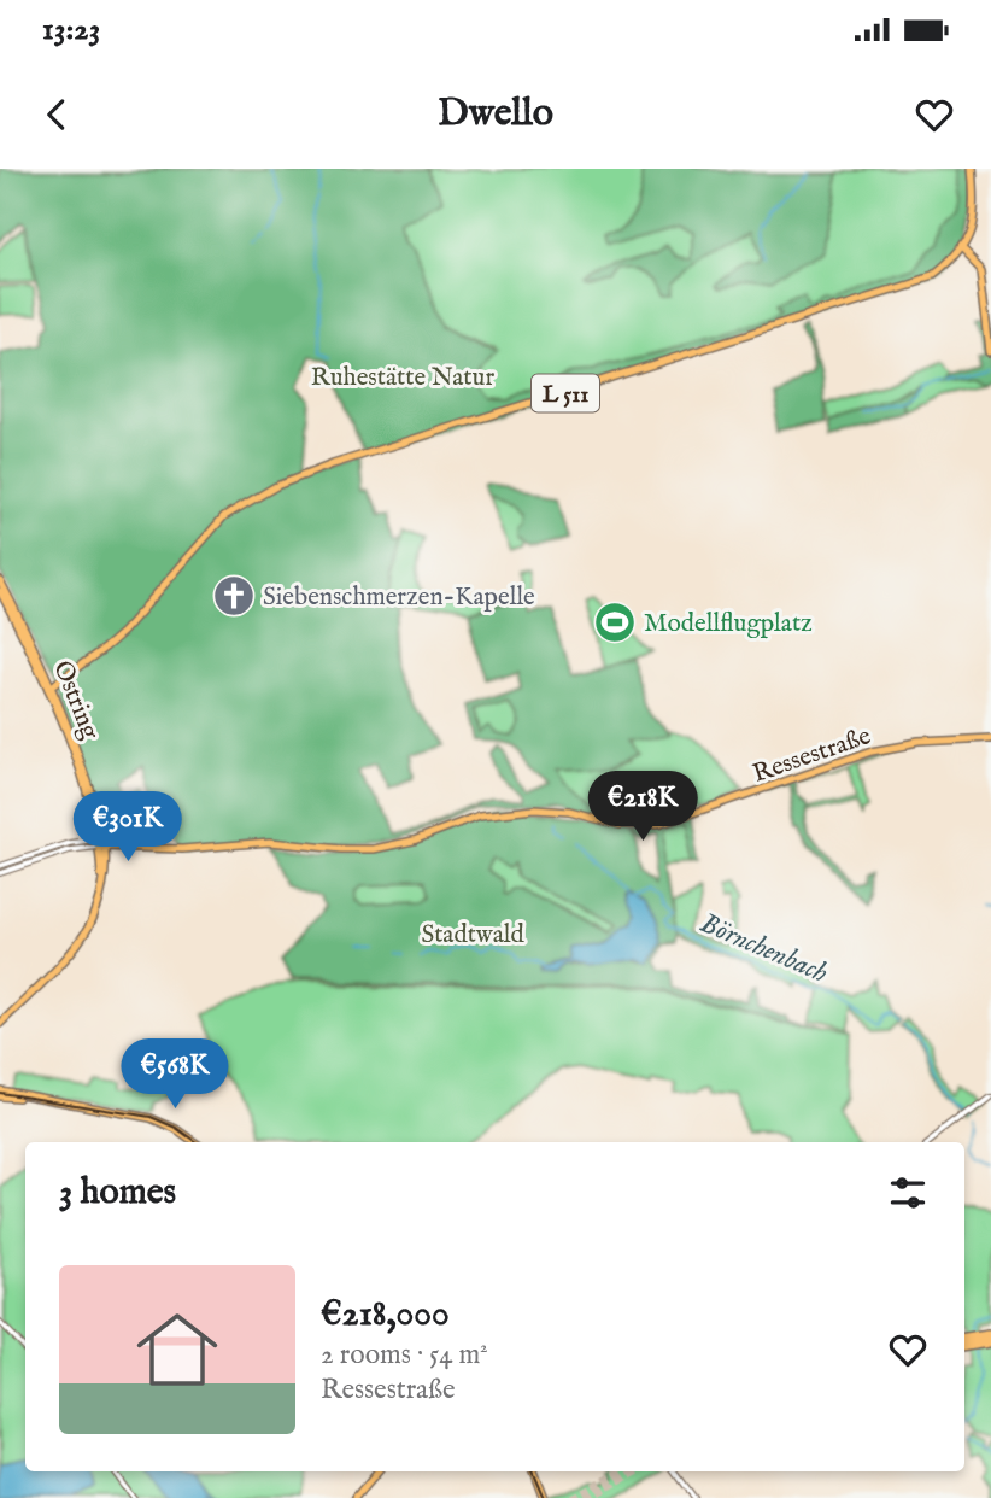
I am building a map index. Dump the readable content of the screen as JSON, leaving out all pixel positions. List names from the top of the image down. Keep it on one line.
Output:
{"streets":{"main road":["L 511","Ostring","Ressestraße"]},"crossings":[["L 511","Ostring"],["Ostring","Ressestraße"]],"water":["Börnchenbach"],"parks":["Ruhestätte Natur","Stadtwald"],"places":{"church":["Siebenschmerzen-Kapelle"],"sports":["Modellflugplatz"]},"page":{"status":"13:23","header":"Dwello","price":["€218K","€301K","€568K"],"heading":"3 homes","list":[{"name":"€218,000","note":"2 rooms · 54 m² · Ressestraße"}]}}
